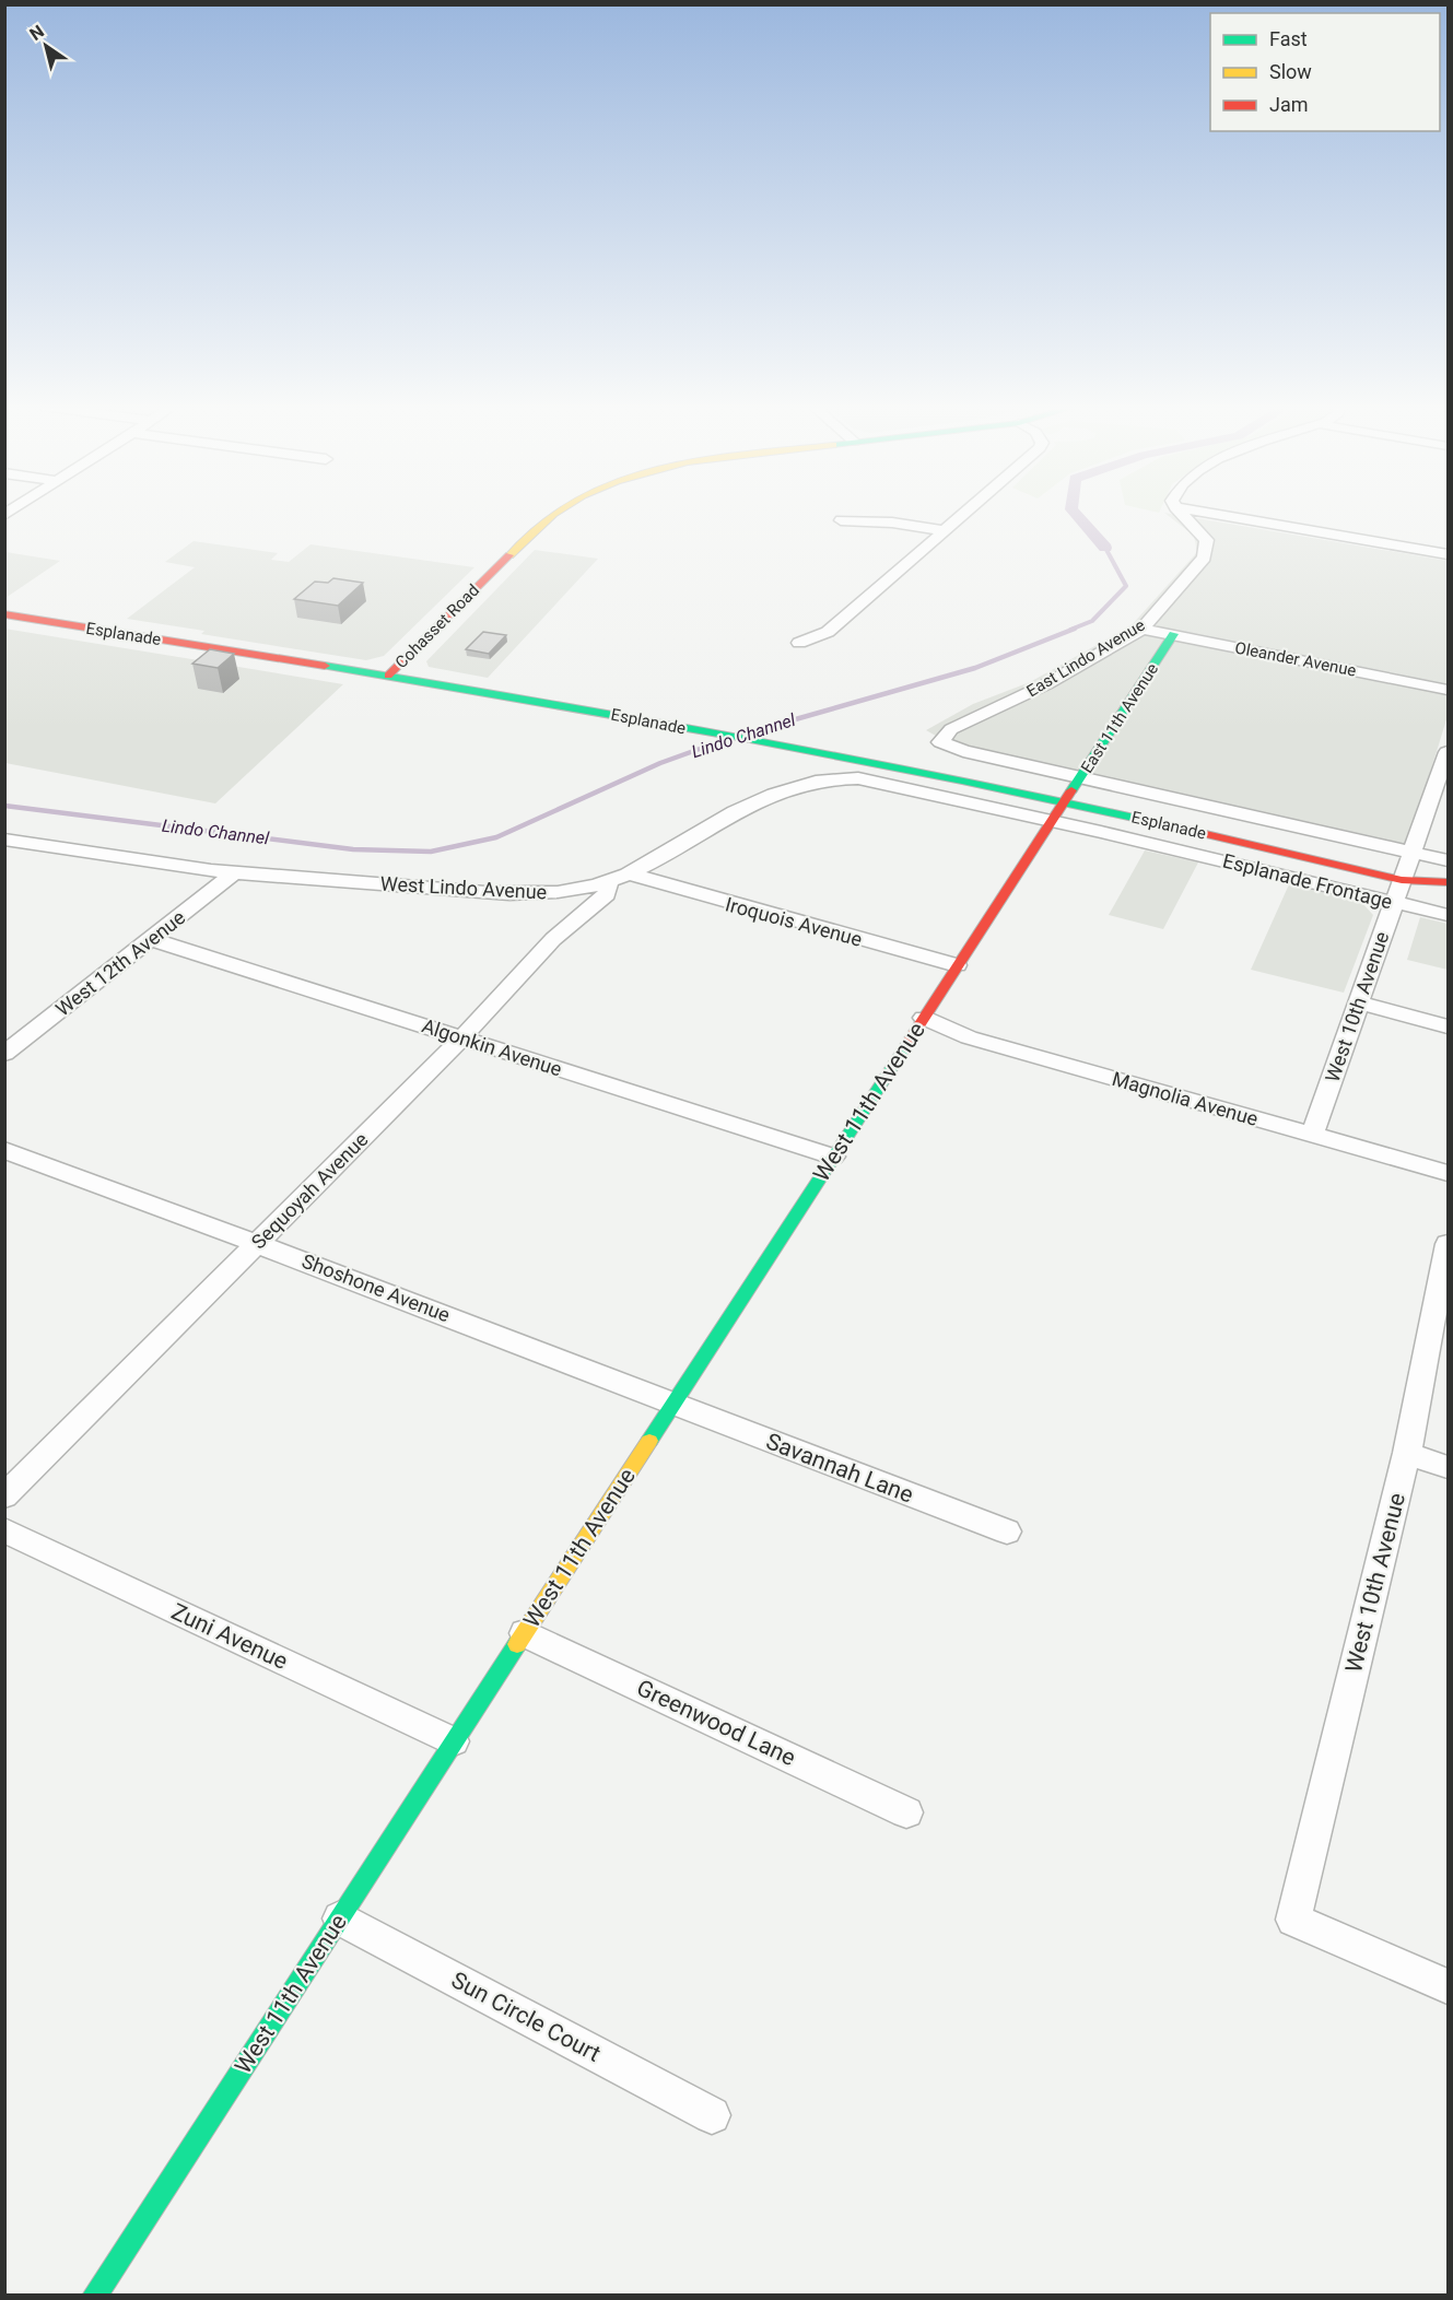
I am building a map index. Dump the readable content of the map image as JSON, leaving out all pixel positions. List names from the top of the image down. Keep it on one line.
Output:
{"streets":{"main road":["Cohasset Road","Esplanade","East 11th Avenue","West 11th Avenue"],"street":["East Lindo Avenue","Oleander Avenue","Esplanade Frontage","West Lindo Avenue","Iroquois Avenue","West 12th Avenue","West 10th Avenue","Algonkin Avenue","Magnolia Avenue","Sequoyah Avenue","Shoshone Avenue","Savannah Lane","Zuni Avenue","Greenwood Lane","Sun Circle Court"]},"crossings":[["Cohasset Road","Esplanade"],["Esplanade","East 11th Avenue"],["Esplanade","West 10th Avenue"],["Esplanade","West 11th Avenue"],["East Lindo Avenue","Oleander Avenue"],["East Lindo Avenue","East 11th Avenue"],["Oleander Avenue","East 11th Avenue"],["East 11th Avenue","West 11th Avenue"],["Esplanade Frontage","West Lindo Avenue"],["Esplanade Frontage","West 10th Avenue"],["Esplanade Frontage","West 11th Avenue"],["West Lindo Avenue","Iroquois Avenue"],["West Lindo Avenue","West 12th Avenue"],["West Lindo Avenue","West 11th Avenue"],["West Lindo Avenue","Sequoyah Avenue"],["Iroquois Avenue","West 11th Avenue"],["Iroquois Avenue","Sequoyah Avenue"],["West 12th Avenue","Algonkin Avenue"],["West 10th Avenue","Magnolia Avenue"],["Algonkin Avenue","West 11th Avenue"],["Algonkin Avenue","Sequoyah Avenue"],["Magnolia Avenue","West 11th Avenue"],["West 11th Avenue","Shoshone Avenue"],["West 11th Avenue","Savannah Lane"],["West 11th Avenue","Zuni Avenue"],["West 11th Avenue","Greenwood Lane"],["West 11th Avenue","Sun Circle Court"],["Sequoyah Avenue","Shoshone Avenue"],["Shoshone Avenue","Savannah Lane"]],"water":["Lindo Channel"],"legend":["Fast","Slow","Jam"],"north":"top left"}
